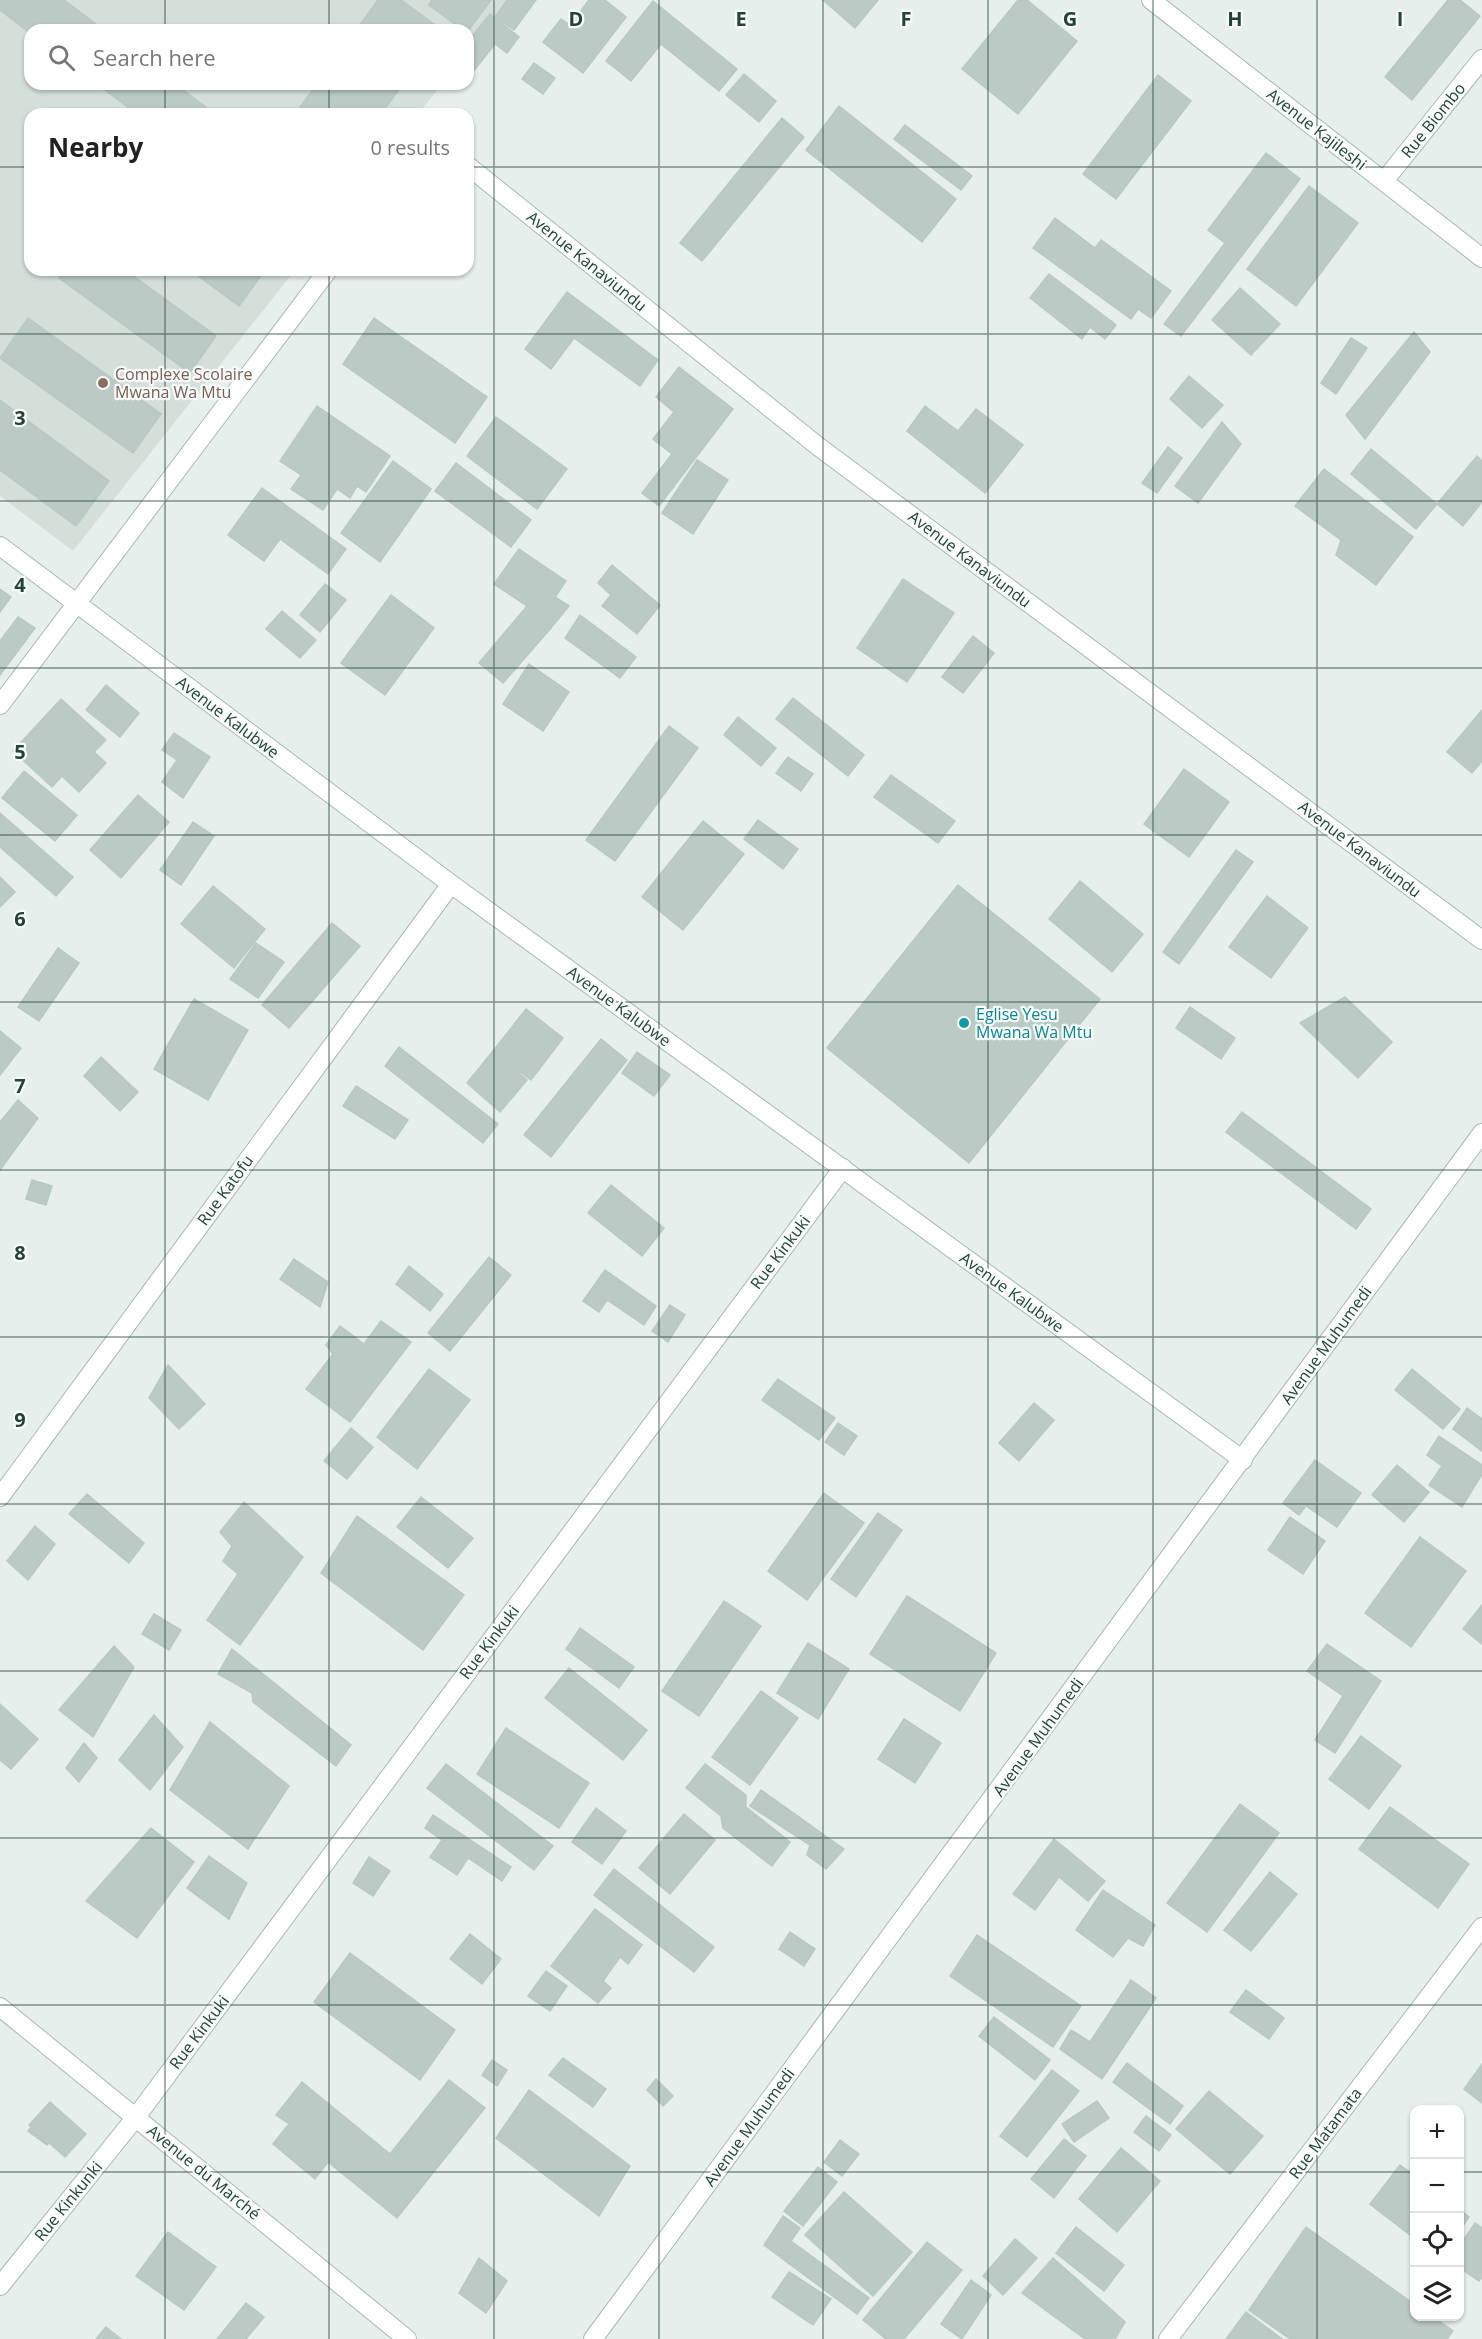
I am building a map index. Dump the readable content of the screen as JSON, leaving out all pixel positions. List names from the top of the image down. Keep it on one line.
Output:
{"streets":{"street":["Rue Biombo","Avenue Kajileshi","Avenue Kanaviundu","Avenue Kalubwe","Rue Katofu","Rue Kinkuki","Avenue Muhumedi","Rue Matamata","Avenue du Marché","Rue Kinkunki"]},"crossings":[["Rue Biombo","Avenue Kajileshi"],["Avenue Kalubwe","Rue Katofu"],["Avenue Kalubwe","Rue Kinkuki"],["Avenue Kalubwe","Avenue Muhumedi"],["Rue Kinkuki","Avenue du Marché"],["Rue Kinkuki","Rue Kinkunki"],["Avenue du Marché","Rue Kinkunki"]],"places":["Complexe Scolaire Mwana Wa Mtu","Eglise Yesu Mwana Wa Mtu"],"page":{"search":"Search here","heading":["Nearby","0 results"],"map_buttons":["+","−"]},"grid":{"columns":["D","E","F","G","H","I"],"rows":["3","4","5","6","7","8","9"]}}
